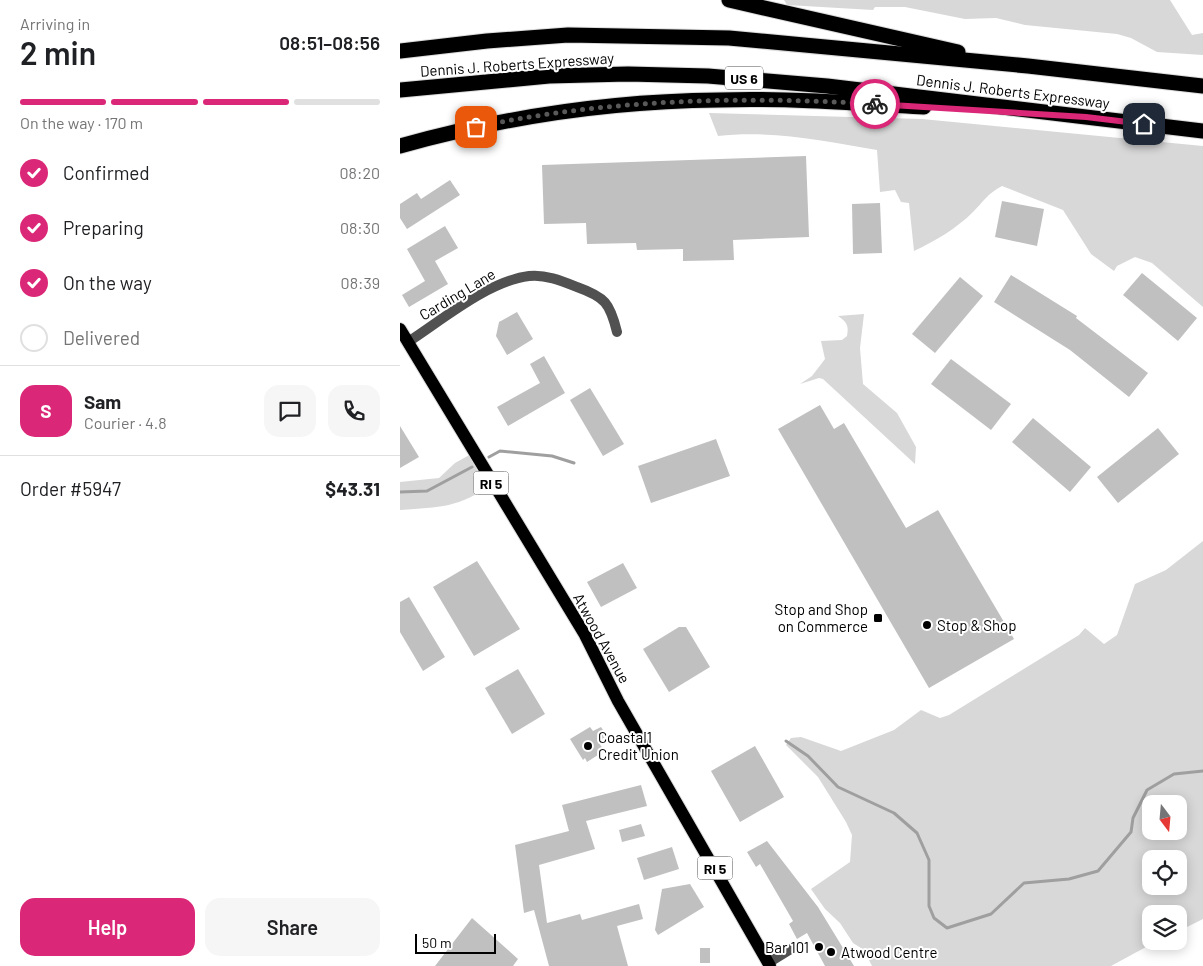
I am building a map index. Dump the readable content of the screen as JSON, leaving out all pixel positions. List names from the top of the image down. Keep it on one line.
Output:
{"streets":{"highway":["Dennis J. Roberts Expressway","US 6"],"main road":["RI 5","Atwood Avenue"],"street":["Carding Lane"]},"crossings":[["Carding Lane","Atwood Avenue"]],"places":{"transit":["Stop and Shop on Commerce"],"other":["Stop & Shop","Coastal1 Credit Union","Bar 101","Atwood Centre"]},"scale_bar":"50 m","north":"bottom","page":{"heading":["2 min","Arriving in","08:51–08:56"],"panel":["Sam","Courier · 4.8","Order #5947","$43.31"],"bar":"On the way · 170 m","list":[["Confirmed","08:20"],["Preparing","08:30"],["On the way","08:39"],"Delivered"],"round":"S","buttons":["Help","Share"],"scale":"50 m"}}
